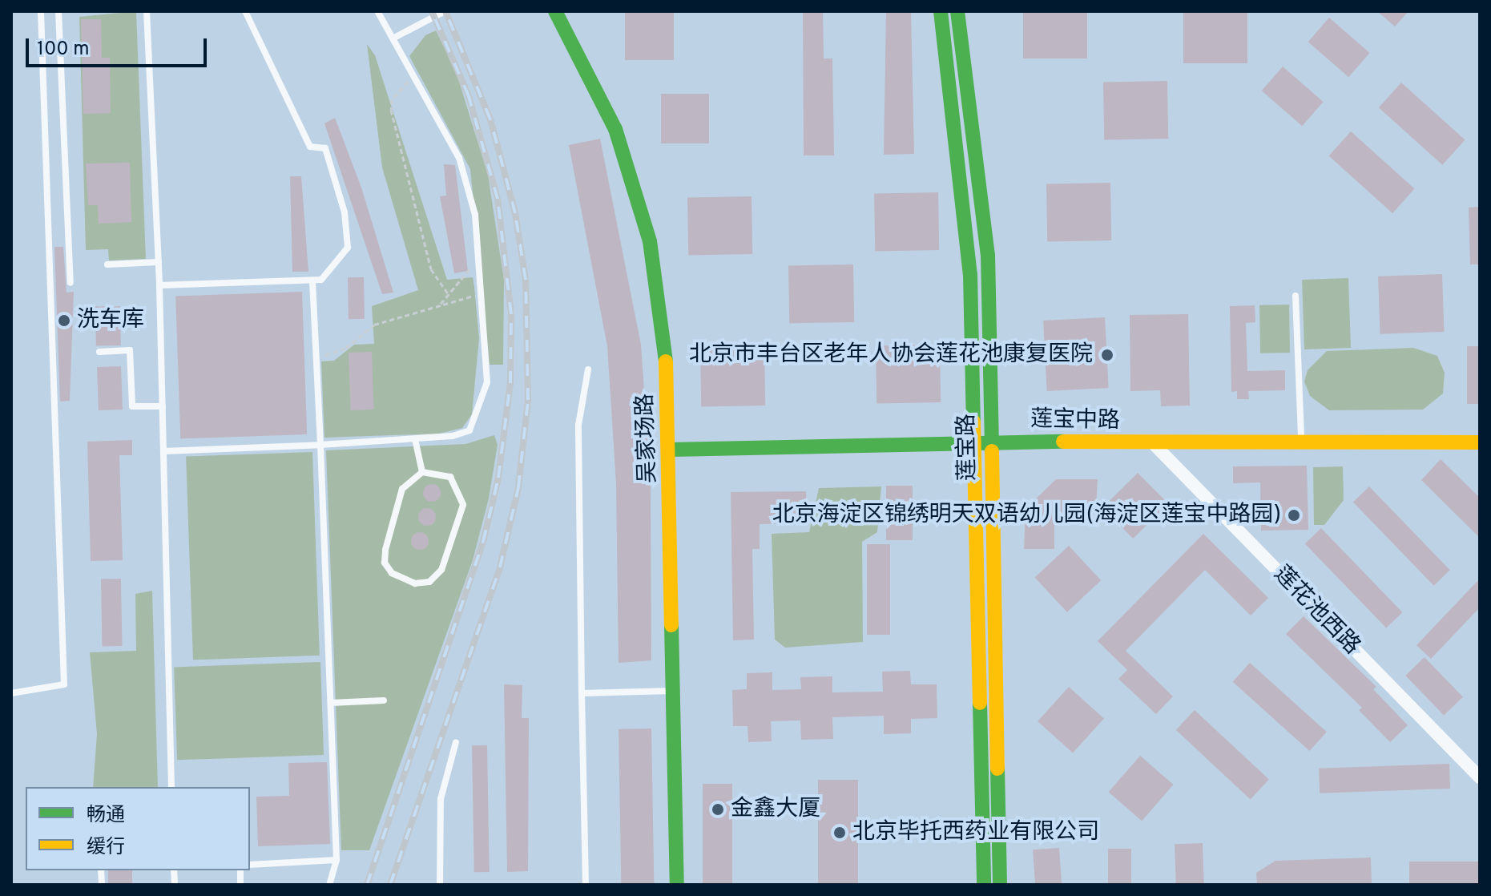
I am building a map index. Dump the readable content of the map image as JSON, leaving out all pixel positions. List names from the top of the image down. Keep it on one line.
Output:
{"streets":{"main road":["莲宝中路","吴家场路","莲宝路"],"street":["莲花池西路"]},"crossings":[["莲宝中路","吴家场路"],["莲宝中路","莲宝路"],["莲宝中路","莲花池西路"]],"places":["洗车库","北京市丰台区老年人协会莲花池康复医院","北京海淀区锦绣明天双语幼儿园(海淀区莲宝中路园)","金鑫大厦","北京毕托西药业有限公司"],"legend":["畅通","缓行"],"scale_bar":"100 m"}
